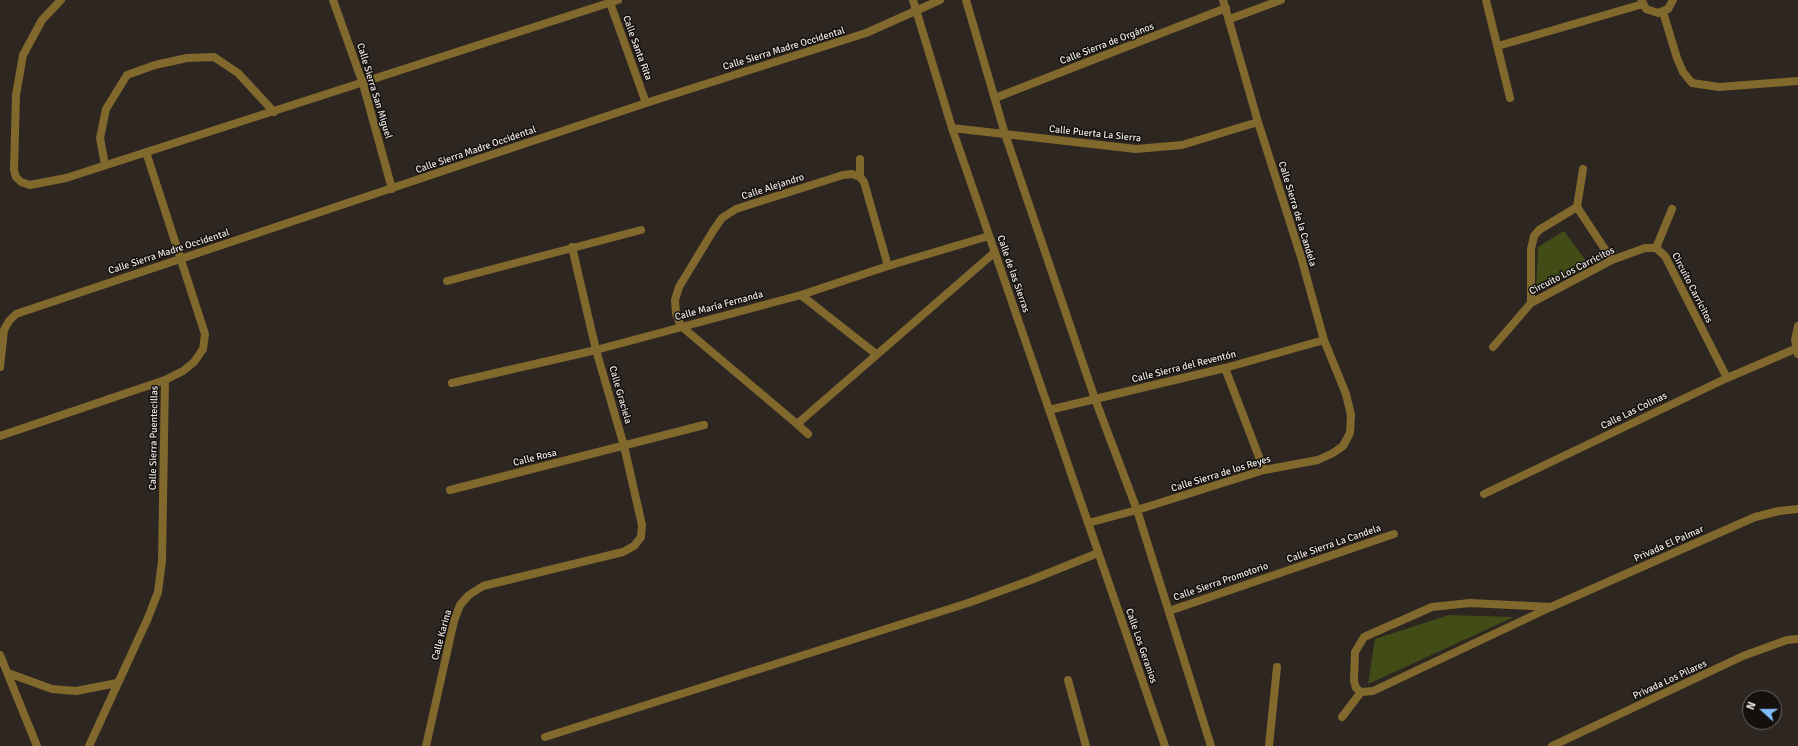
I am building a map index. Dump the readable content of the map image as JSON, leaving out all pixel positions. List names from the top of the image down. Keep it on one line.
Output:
{"streets":{"street":["Calle Sierra de Orgános","Calle Santa Rita","Calle Sierra Madre Occidental","Calle Sierra San Miguel","Calle Puerta La Sierra","Calle Alejandro","Calle Sierra de la Candela","Circuito Los Carricitos","Calle de las Sierras","Circuito Carricitos","Calle María Fernanda","Calle Sierra del Reventón","Calle Graciela","Calle Las Colinas","Calle Sierra Puentecillas","Calle Rosa","Calle Sierra de los Reyes","Calle Sierra La Candela","Privada El Palmar","Calle Sierra Promotorio","Calle Karina","Calle Los Geranios","Privada Los Pilares"]},"crossings":[["Calle Sierra de Orgános","Calle Sierra de la Candela"],["Calle Santa Rita","Calle Sierra Madre Occidental"],["Calle Sierra Madre Occidental","Calle Sierra San Miguel"],["Calle Sierra Madre Occidental","Calle de las Sierras"],["Calle Sierra Madre Occidental","Calle Sierra Puentecillas"],["Calle Puerta La Sierra","Calle Sierra de la Candela"],["Calle Puerta La Sierra","Calle de las Sierras"],["Calle Alejandro","Calle María Fernanda"],["Calle Sierra de la Candela","Calle Sierra del Reventón"],["Calle Sierra de la Candela","Calle Sierra de los Reyes"],["Circuito Los Carricitos","Circuito Carricitos"],["Calle de las Sierras","Calle María Fernanda"],["Calle de las Sierras","Calle Sierra del Reventón"],["Calle de las Sierras","Calle Sierra de los Reyes"],["Calle de las Sierras","Calle Los Geranios"],["Circuito Carricitos","Calle Las Colinas"],["Calle María Fernanda","Calle Graciela"],["Calle Graciela","Calle Rosa"],["Calle Graciela","Calle Karina"],["Calle Sierra La Candela","Calle Sierra Promotorio"]],"north":"left"}
